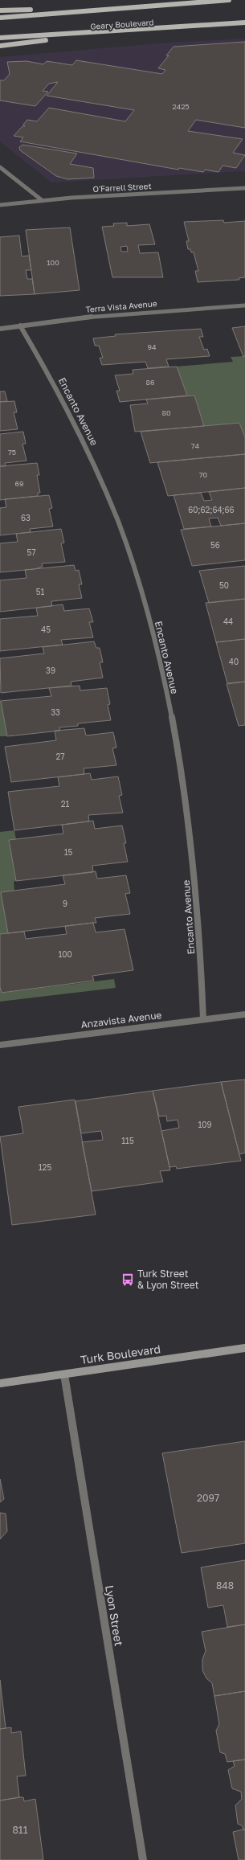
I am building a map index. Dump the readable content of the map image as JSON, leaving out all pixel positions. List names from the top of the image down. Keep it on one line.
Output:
{"streets":{"main road":["Geary Boulevard","Turk Boulevard"],"street":["O'Farrell Street","Terra Vista Avenue","Encanto Avenue","Anzavista Avenue","Lyon Street"]},"crossings":[["Terra Vista Avenue","Encanto Avenue"],["Encanto Avenue","Anzavista Avenue"],["Turk Boulevard","Lyon Street"]],"places":{"bus stop":["Turk Street & Lyon Street"]},"house_numbers":["2425","100","94","86","80","74","75","70","69","60;62;64;66","63","56","57","50","51","44","45","40","39","33","27","21","15","9","100","109","115","125","2097","848","811"]}
